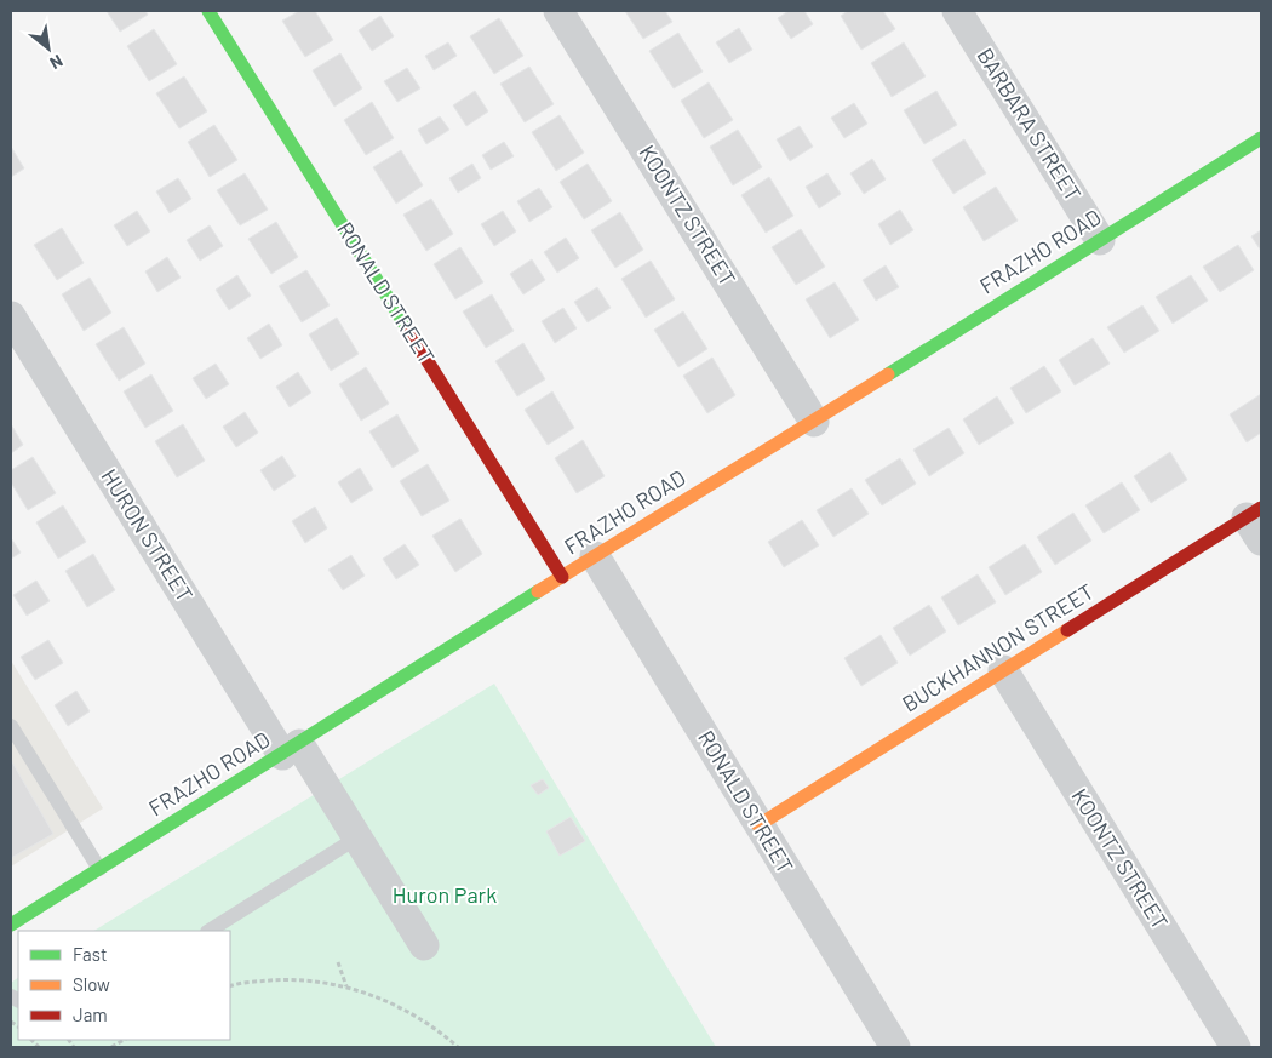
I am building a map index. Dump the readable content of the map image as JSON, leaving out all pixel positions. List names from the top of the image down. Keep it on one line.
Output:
{"streets":{"street":["BARBARA STREET","KOONTZ STREET","FRAZHO ROAD","RONALD STREET","HURON STREET","BUCKHANNON STREET"]},"crossings":[["BARBARA STREET","FRAZHO ROAD"],["KOONTZ STREET","FRAZHO ROAD"],["KOONTZ STREET","BUCKHANNON STREET"],["FRAZHO ROAD","RONALD STREET"],["FRAZHO ROAD","HURON STREET"],["RONALD STREET","BUCKHANNON STREET"]],"parks":["Huron Park"],"legend":["Fast","Slow","Jam"],"north":"bottom right"}
